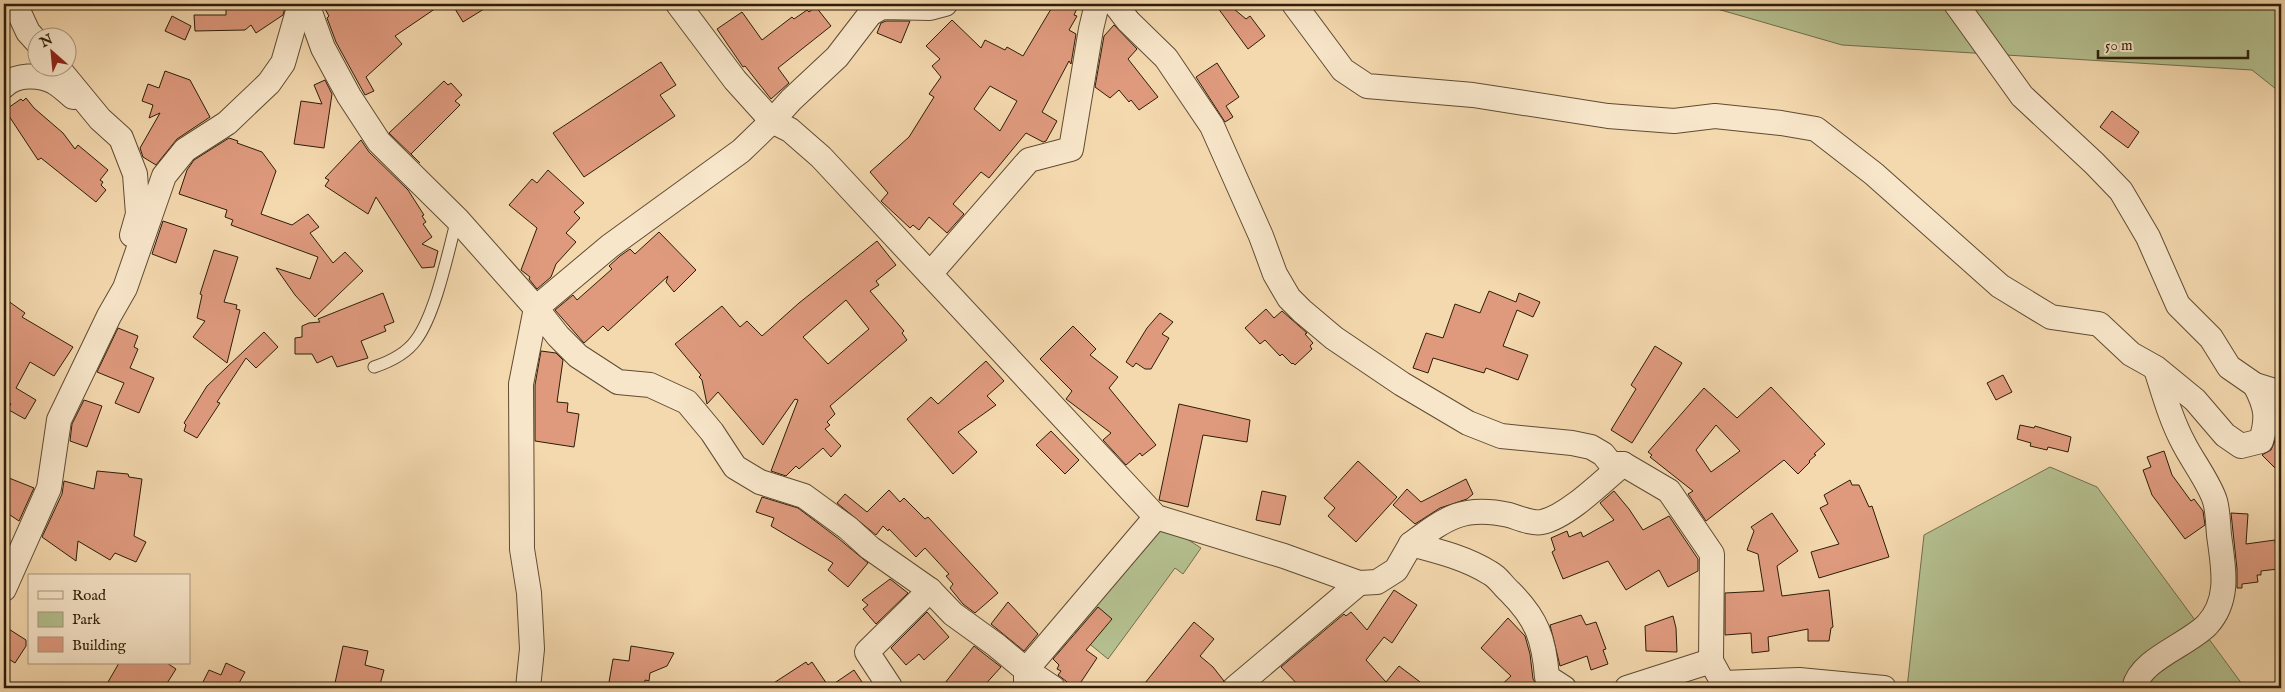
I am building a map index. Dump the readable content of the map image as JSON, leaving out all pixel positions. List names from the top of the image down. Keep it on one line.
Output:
{"legend":["Road","Park","Building"],"scale_bar":"50 m","north":"top left"}
